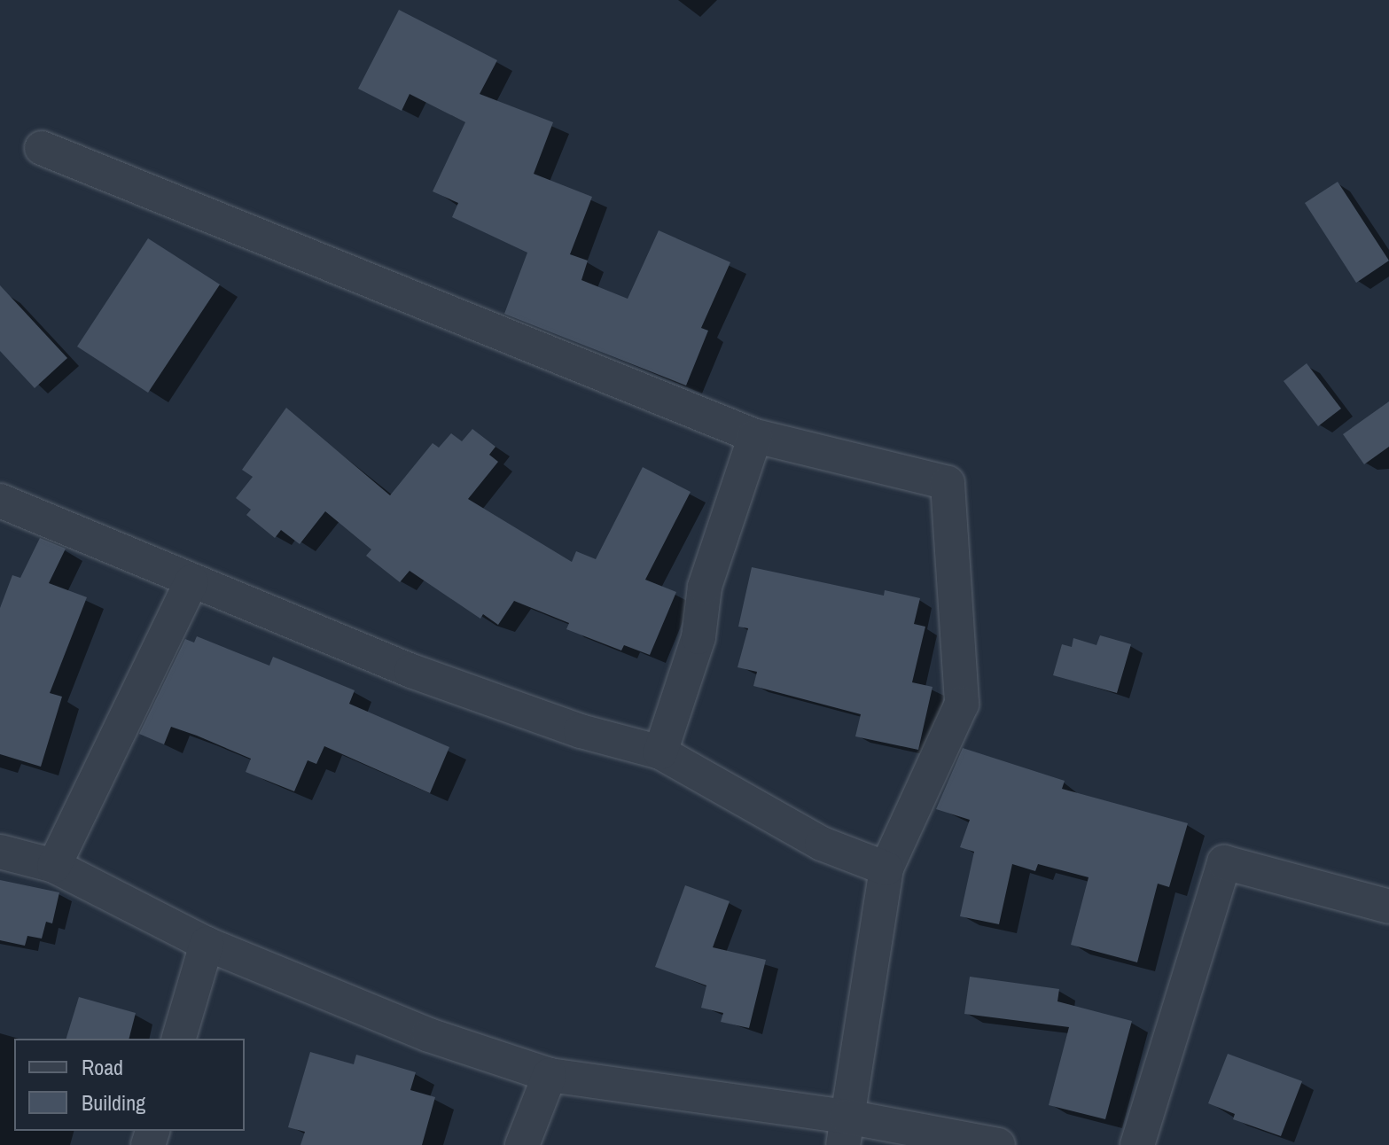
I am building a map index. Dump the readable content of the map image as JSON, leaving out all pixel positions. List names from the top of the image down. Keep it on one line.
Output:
{"legend":["Road","Building"]}
